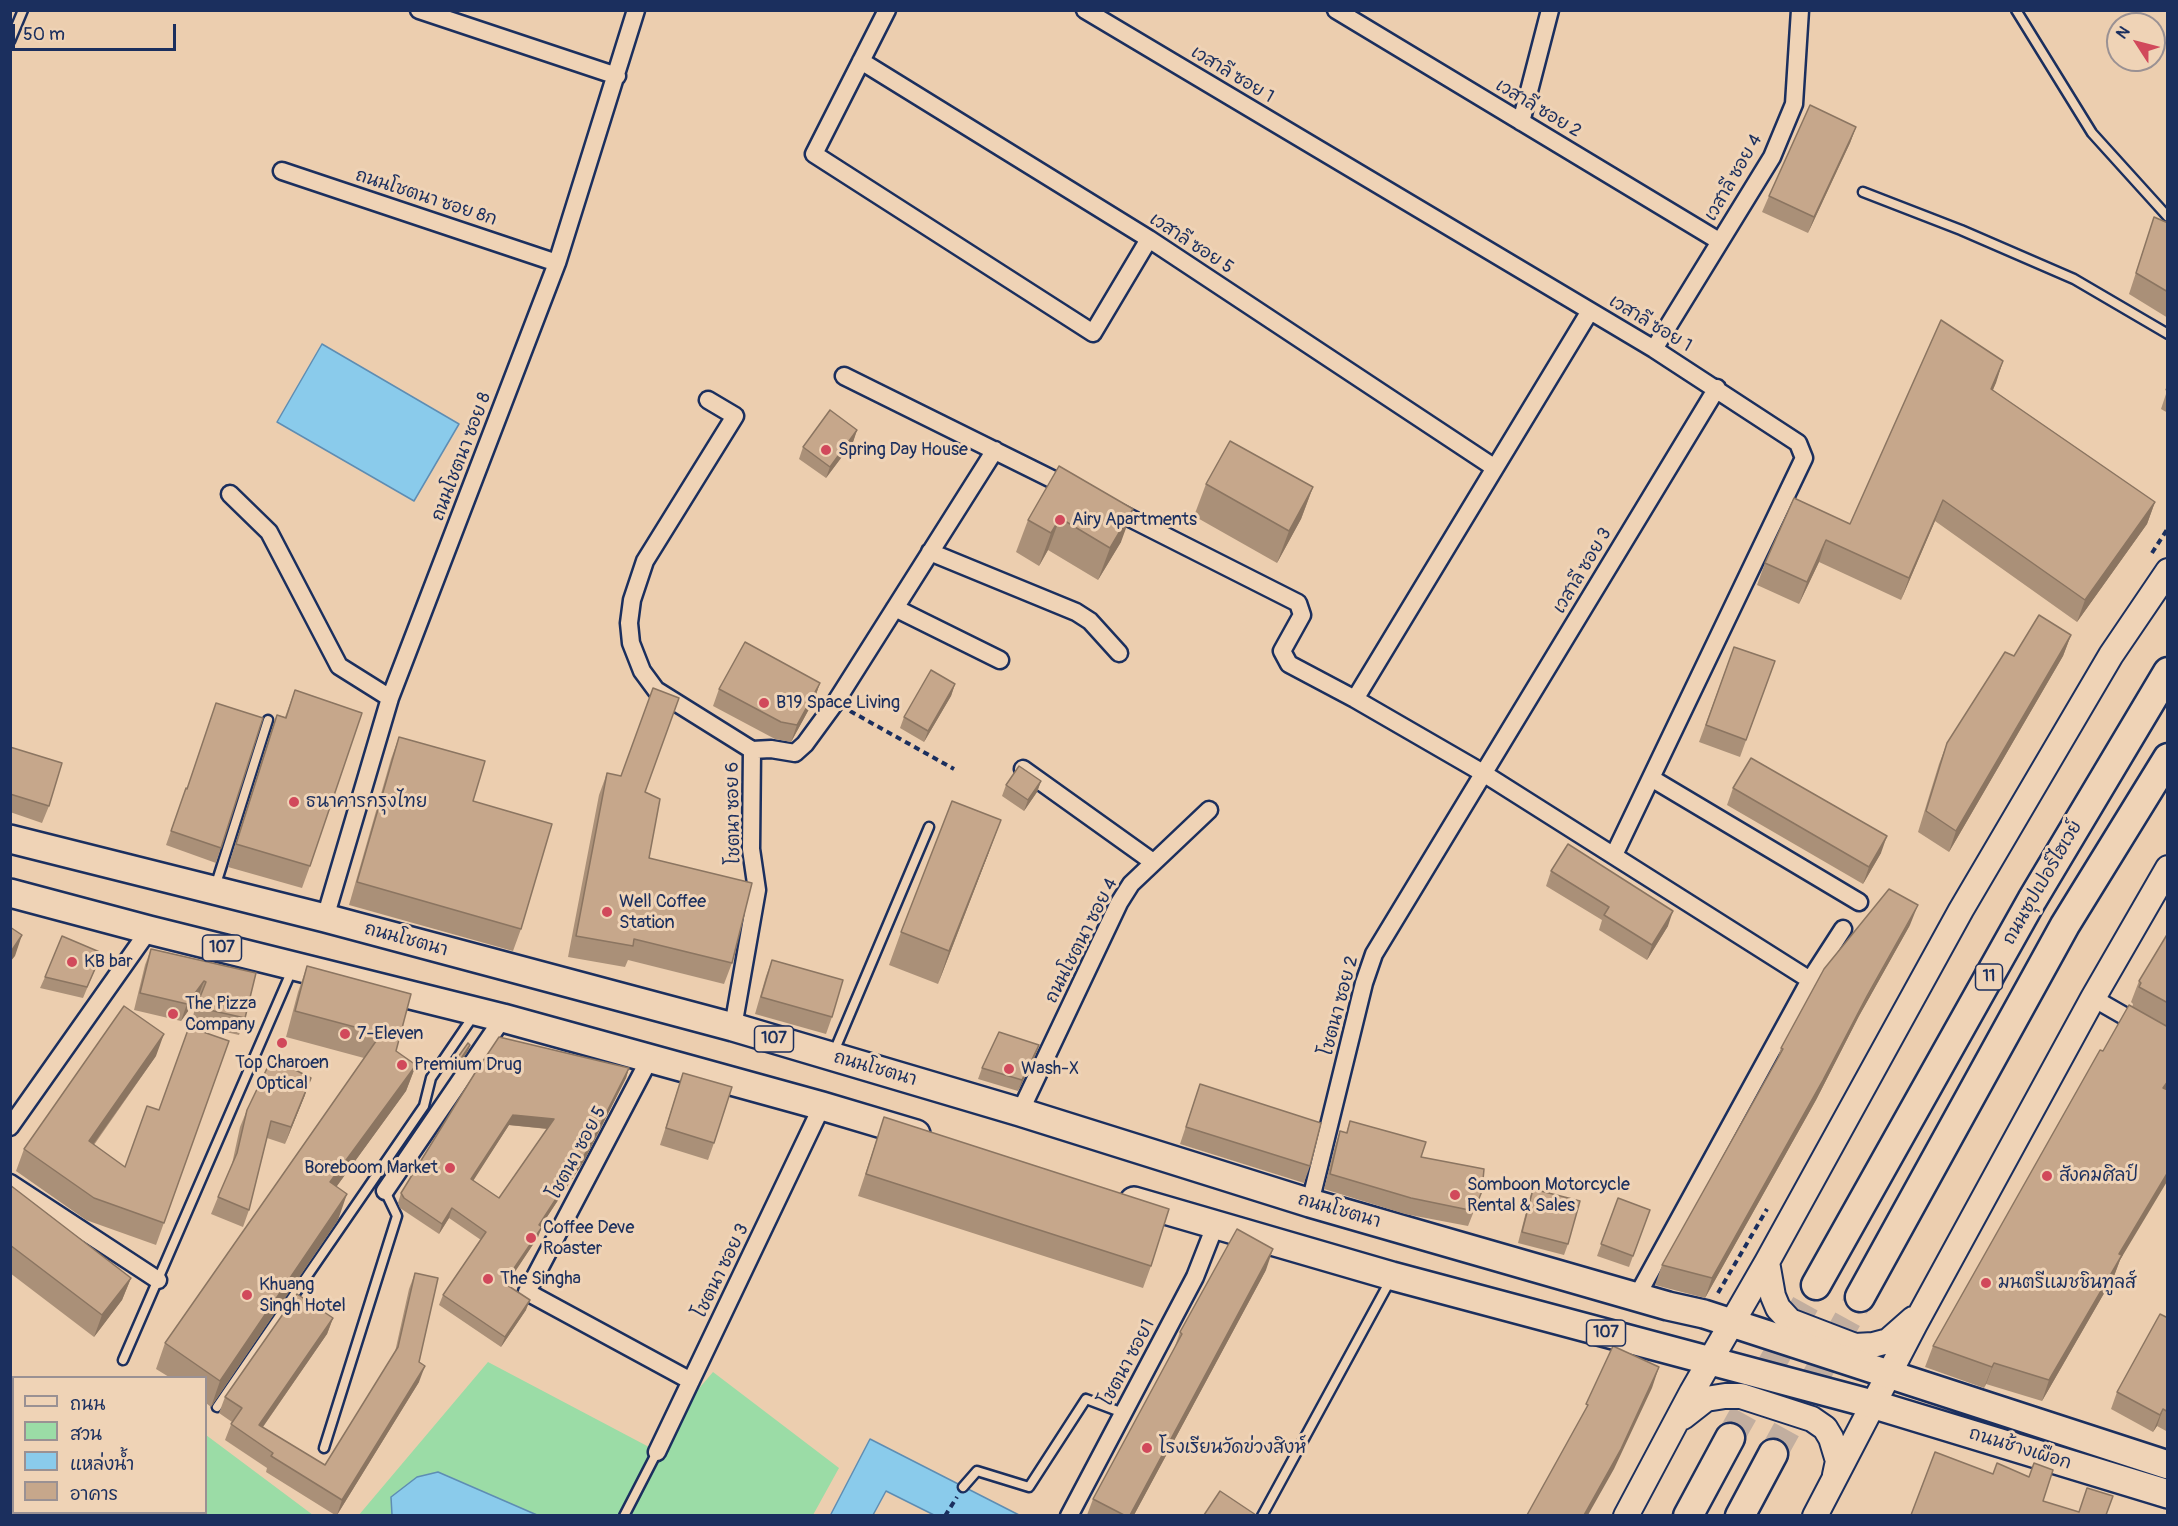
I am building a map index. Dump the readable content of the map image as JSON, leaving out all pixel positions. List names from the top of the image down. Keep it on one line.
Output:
{"streets":{"highway":["ถนนซุปเปอร์ไฮเวย์","11"],"main road":["ถนนโชตนา","107","ถนนช้างเผือก"],"street":["เวสาลี ซอย 1","เวสาลี ซอย 2","เวสาลี ซอย 4","ถนนโชตนา ซอย 8ก","เวสาลี ซอย 5","ถนนโชตนา ซอย 8","เวสาลี ซอย 3","โชตนา ซอย 6","ถนนโชตนา ซอย 4","โชตนา ซอย 2","โชตนา ซอย 5","โชตนา ซอย 3","โชตนา ซอย1"]},"crossings":[["เวสาลี ซอย 1","เวสาลี ซอย 4"],["เวสาลี ซอย 1","เวสาลี ซอย 3"],["เวสาลี ซอย 2","เวสาลี ซอย 4"],["ถนนโชตนา ซอย 8ก","ถนนโชตนา ซอย 8"],["ถนนโชตนา ซอย 8","ถนนโชตนา"],["เวสาลี ซอย 3","โชตนา ซอย 2"],["โชตนา ซอย 6","ถนนโชตนา"],["ถนนโชตนา","ถนนโชตนา ซอย 4"],["ถนนโชตนา","โชตนา ซอย 2"],["ถนนโชตนา","ถนนช้างเผือก"],["107","โชตนา ซอย 5"],["107","โชตนา ซอย 3"],["107","โชตนา ซอย1"],["107","ถนนช้างเผือก"],["โชตนา ซอย 5","โชตนา ซอย 3"]],"places":["Spring Day House","Airy Apartments","B19 Space Living","ธนาคารกรุงไทย","Well Coffee Station","KB bar","The Pizza Company","7-Eleven","Top Charoen Optical","Premium Drug","Wash-X","Boreboom Market","สังคมศิลป์","Somboon Motorcycle Rental & Sales","Coffee Deve Roaster","The Singha","มนตรีแมชชินทูลส์","Khuang Singh Hotel","โรงเรียนวัดข่วงสิงห์"],"legend":["ถนน","สวน","แหล่งน้ำ","อาคาร"],"scale_bar":"50 m","north":"top left"}
